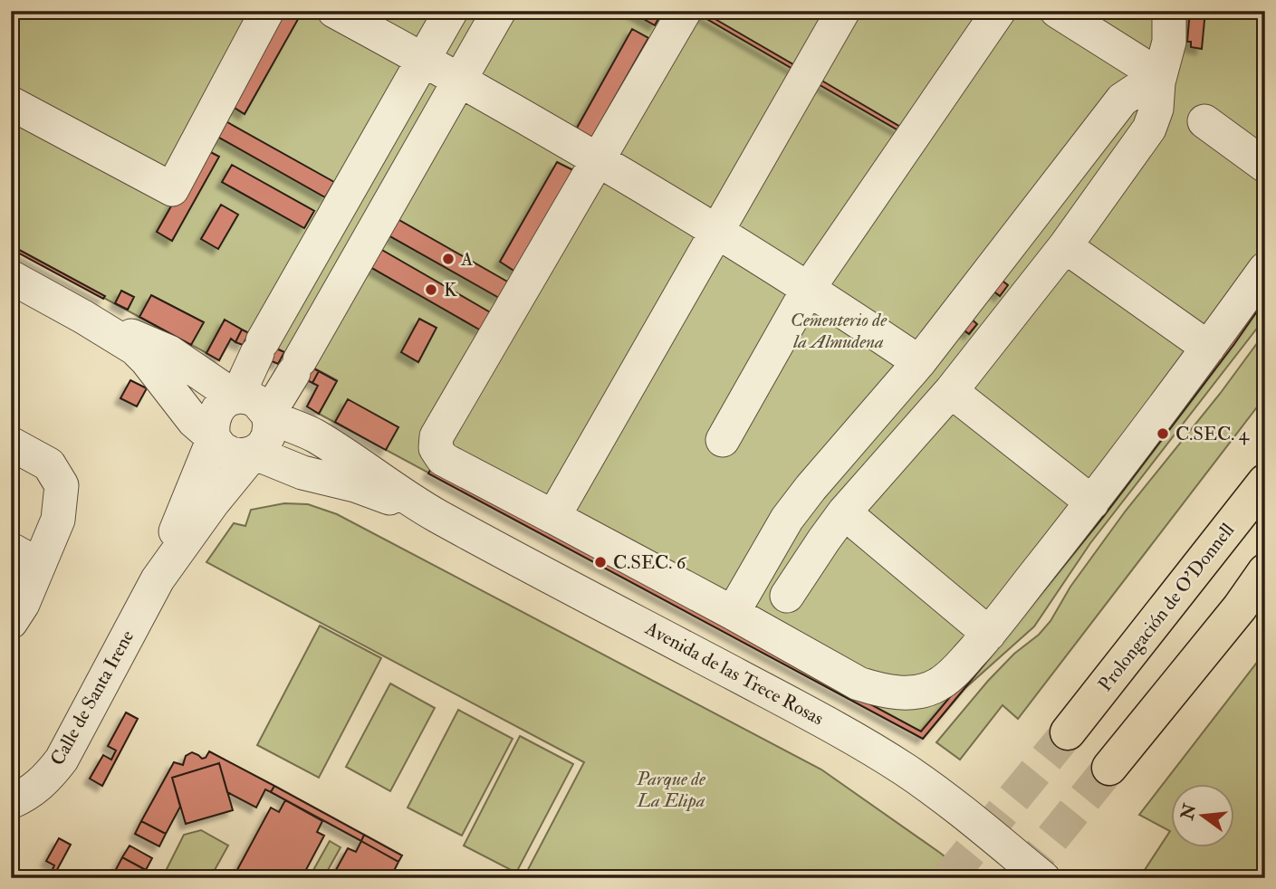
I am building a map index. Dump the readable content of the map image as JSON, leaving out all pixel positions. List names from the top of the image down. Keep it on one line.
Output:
{"streets":{"highway":["Prolongación de O'Donnell"],"street":["Avenida de las Trece Rosas","Calle de Santa Irene"]},"crossings":[["Avenida de las Trece Rosas","Calle de Santa Irene"]],"parks":["Cementerio de la Almudena","Parque de La Elipa"],"places":["A","K","C.SEC. 4","C.SEC. 6"],"north":"left"}
